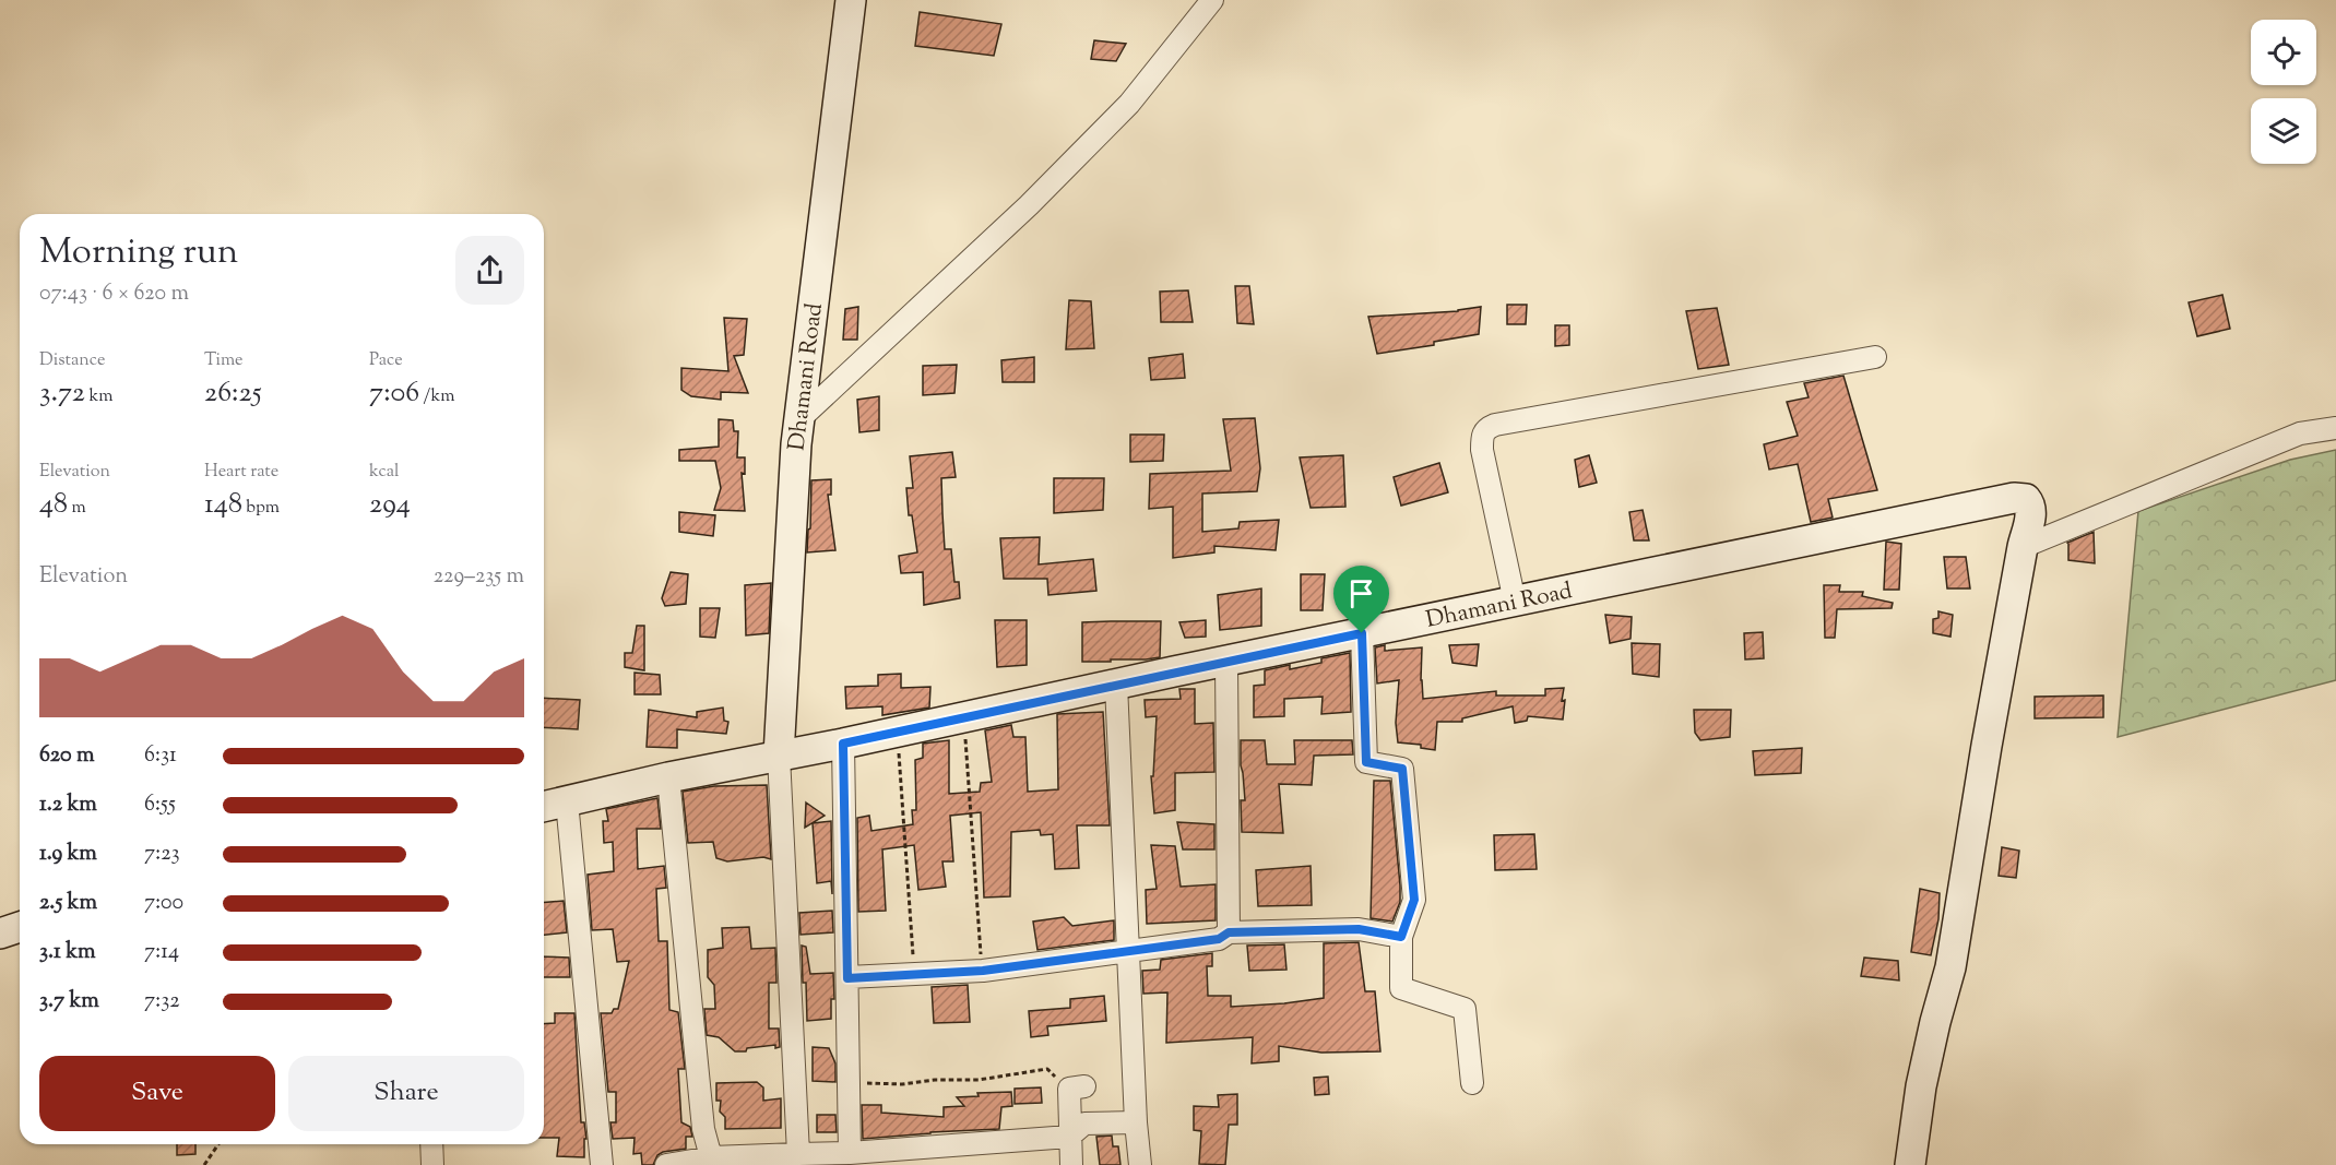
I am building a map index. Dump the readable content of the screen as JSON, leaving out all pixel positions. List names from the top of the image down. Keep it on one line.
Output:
{"streets":{"main road":["Dhamani Road"]},"page":{"heading":["Morning run","07:43 · 6 × 620 m"],"stats":[["Distance","3.72 km"],["Time","26:25"],["Pace","7:06 /km"],["Elevation","48 m"],["Heart rate","148 bpm"],["kcal","294"]],"chart":["Elevation","229–235 m"],"list":[{"name":"620 m","note":"6:31"},{"name":"1.2 km","note":"6:55"},{"name":"1.9 km","note":"7:23"},{"name":"2.5 km","note":"7:00"},{"name":"3.1 km","note":"7:14"},{"name":"3.7 km","note":"7:32"}],"buttons":["Save","Share"]}}
